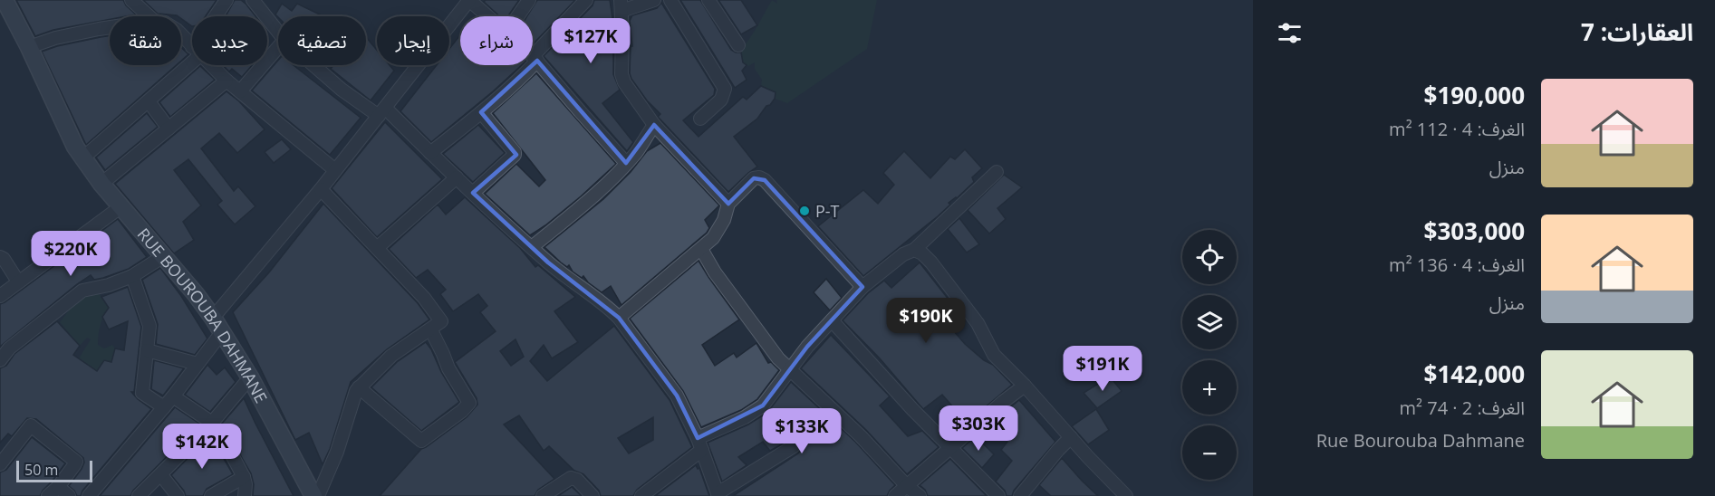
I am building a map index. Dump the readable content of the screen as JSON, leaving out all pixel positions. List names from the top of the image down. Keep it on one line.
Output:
{"streets":{"street":["RUE BOUROUBA DAHMANE"]},"places":["P-T"],"scale_bar":"50 m","page":{"heading":"العقارات: 7","chip":["شراء","إيجار","تصفية","جديد","شقة"],"price":["$127K","$220K","$190K","$191K","$303K","$133K","$142K"],"list":[{"name":"$190,000","note":"الغرف: 4 · 112 m² · منزل"},{"name":"$303,000","note":"الغرف: 4 · 136 m² · منزل"},{"name":"$142,000","note":"الغرف: 2 · 74 m² · Rue Bourouba Dahmane"}],"map_buttons":["+","−"],"scale":"50 m"}}
